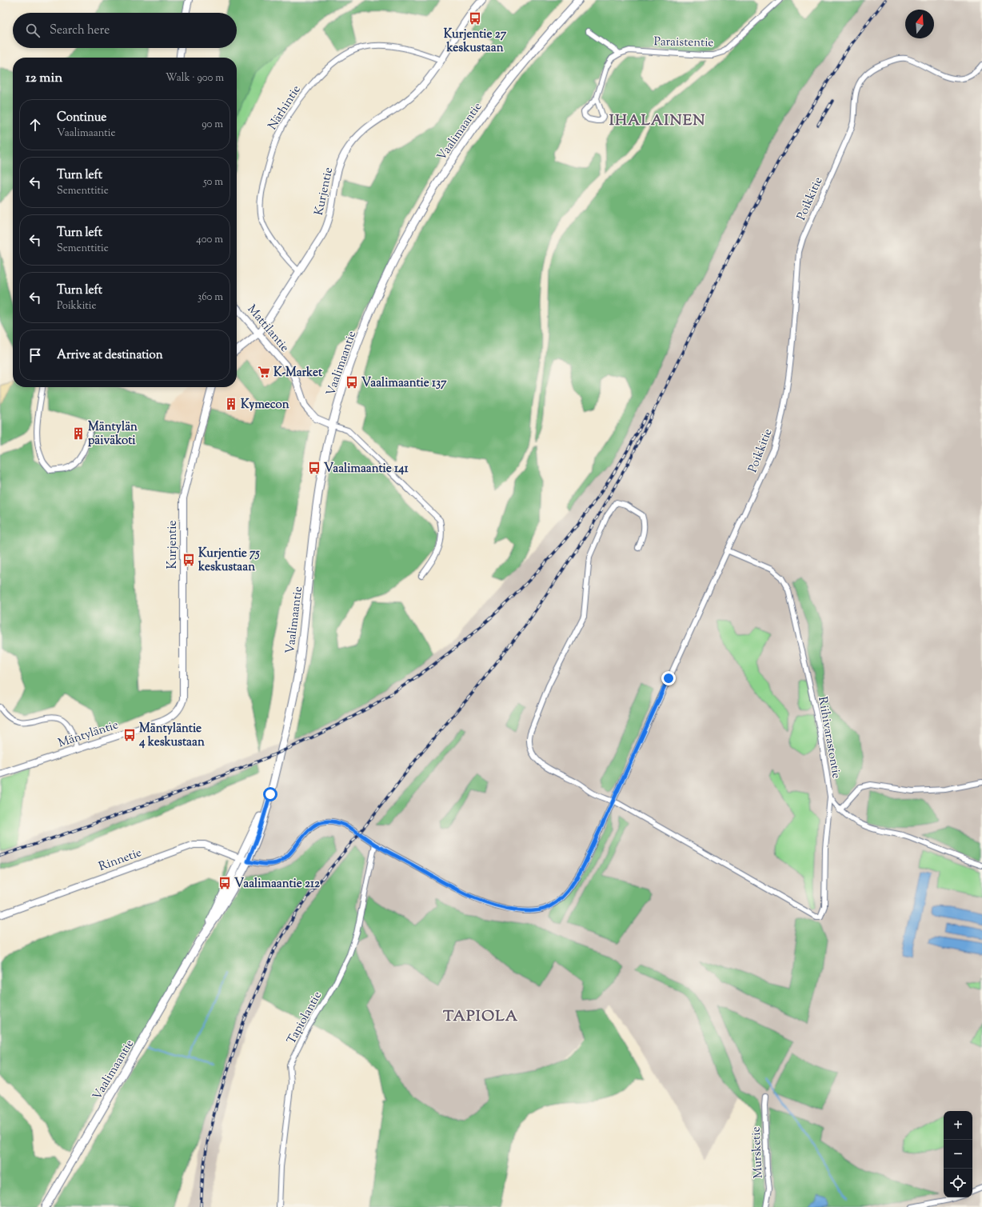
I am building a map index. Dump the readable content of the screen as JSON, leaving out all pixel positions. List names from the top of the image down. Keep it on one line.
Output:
{"streets":{"main road":["Vaalimaantie"],"street":["Paraistentie","Närhintie","Kurjentie","Poikkitie","Mattilantie","Mäntyläntie","Riihivarastontie","Rinnetie","Tapiolantie","Mursketie"]},"crossings":[["Närhintie","Kurjentie"],["Vaalimaantie","Mattilantie"],["Vaalimaantie","Rinnetie"],["Kurjentie","Mattilantie"],["Kurjentie","Mäntyläntie"],["Poikkitie","Riihivarastontie"],["Poikkitie","Tapiolantie"]],"districts":["IHALAINEN","TAPIOLA"],"places":{"bus stop":["Kurjentie 27 keskustaan","Vaalimaantie 137","Vaalimaantie 141","Kurjentie 75 keskustaan","Mäntyläntie 4 keskustaan","Vaalimaantie 212"],"supermarket":["K-Market"],"building":["Kymecon","Mäntylän päiväkoti"]},"north":"top","page":{"search":"Search here","heading":["12 min","Walk · 900 m"],"list":[["Continue","Vaalimaantie","90 m"],["Turn left","Sementtitie","50 m"],["Turn left","Sementtitie","400 m"],["Turn left","Poikkitie","360 m"],"Arrive at destination"],"map_buttons":["+","−"]}}
